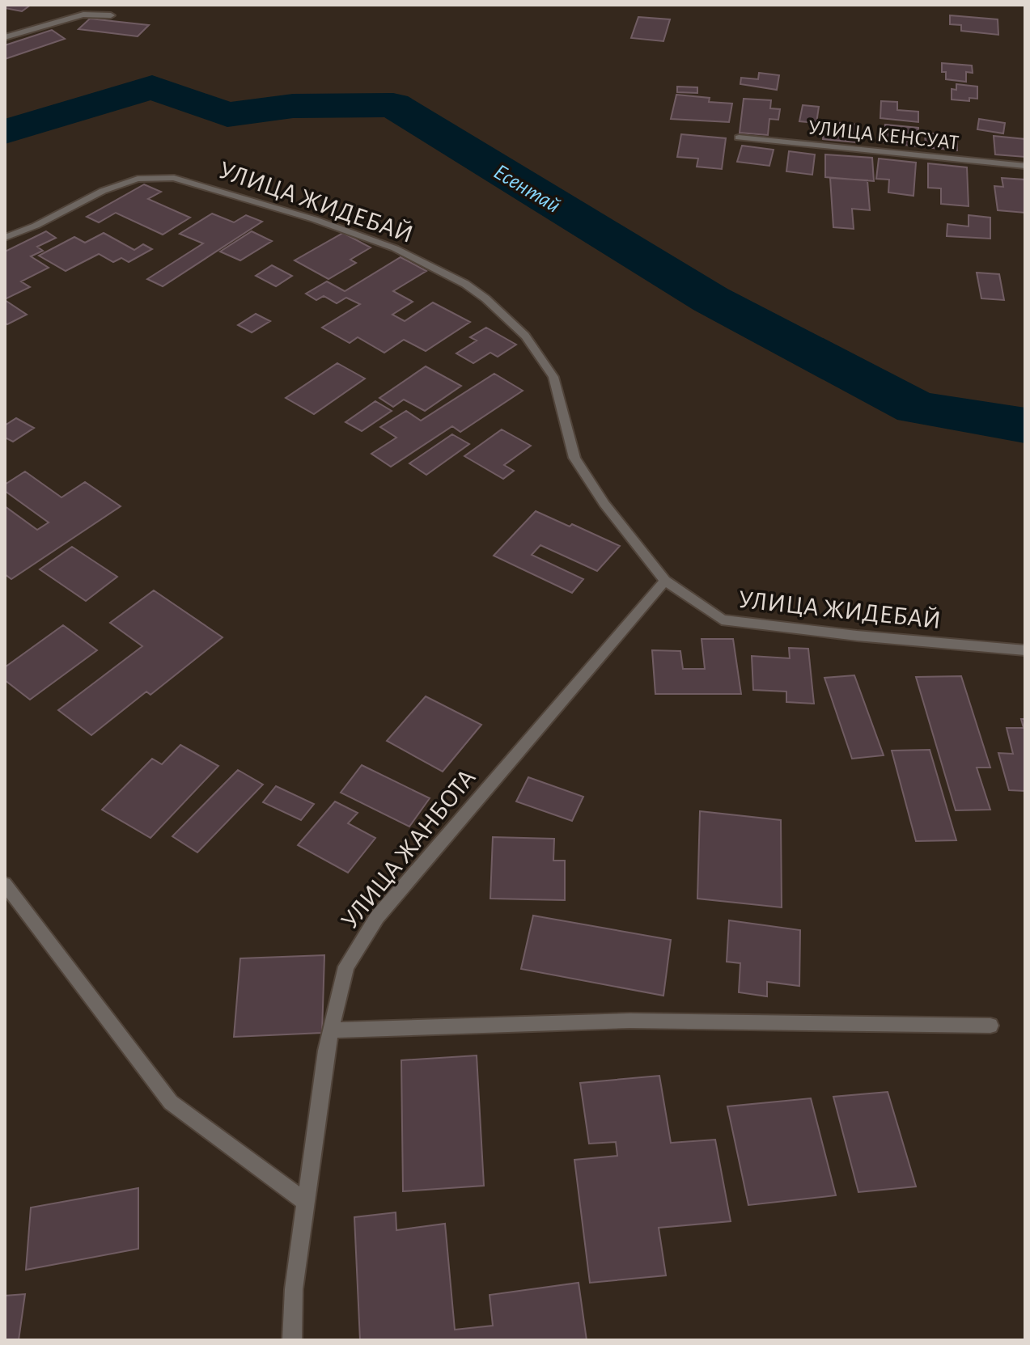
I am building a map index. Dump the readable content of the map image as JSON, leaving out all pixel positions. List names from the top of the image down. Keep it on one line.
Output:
{"streets":{"street":["УЛИЦА КЕНСУАТ","УЛИЦА ЖИДЕБАЙ","УЛИЦА ЖАНБОТА"]},"crossings":[["УЛИЦА ЖИДЕБАЙ","УЛИЦА ЖАНБОТА"]],"water":["Есентай"]}
